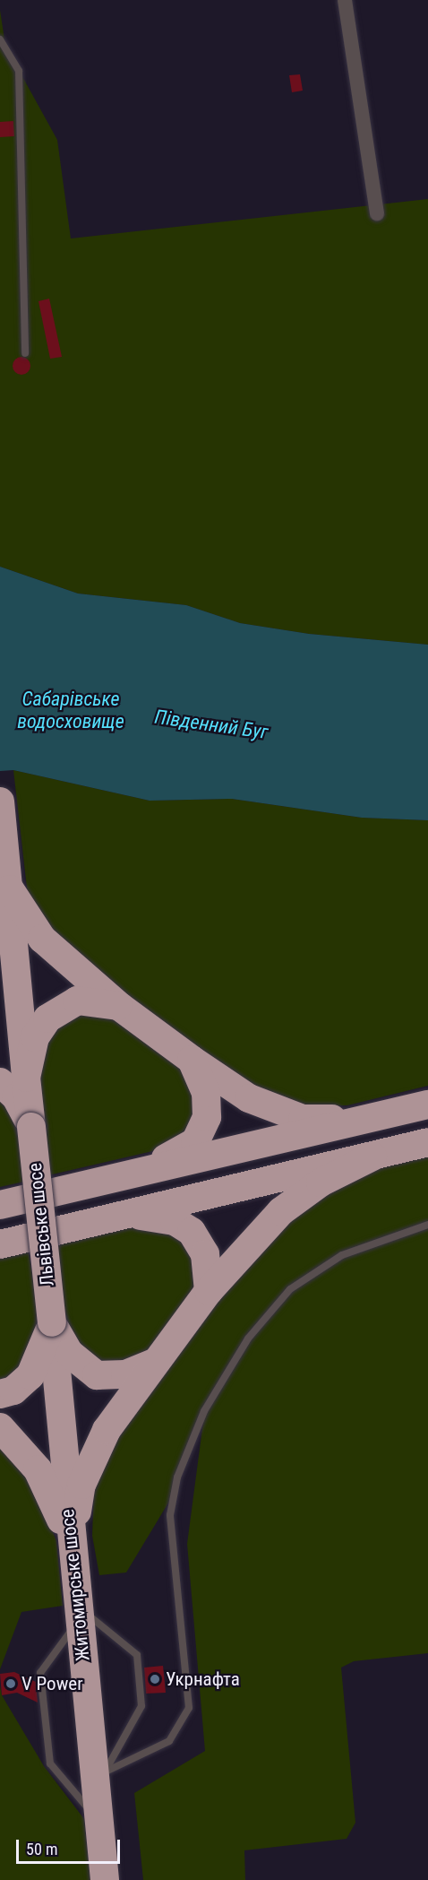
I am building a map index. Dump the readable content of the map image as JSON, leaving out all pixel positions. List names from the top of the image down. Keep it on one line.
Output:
{"streets":{"highway":["Львівське шосе","Житомирське шосе"]},"crossings":[["Львівське шосе","Житомирське шосе"]],"water":["Сабарівське водосховище","Південний Буг"],"places":["Укрнафта","V Power"],"scale_bar":"50 m"}
